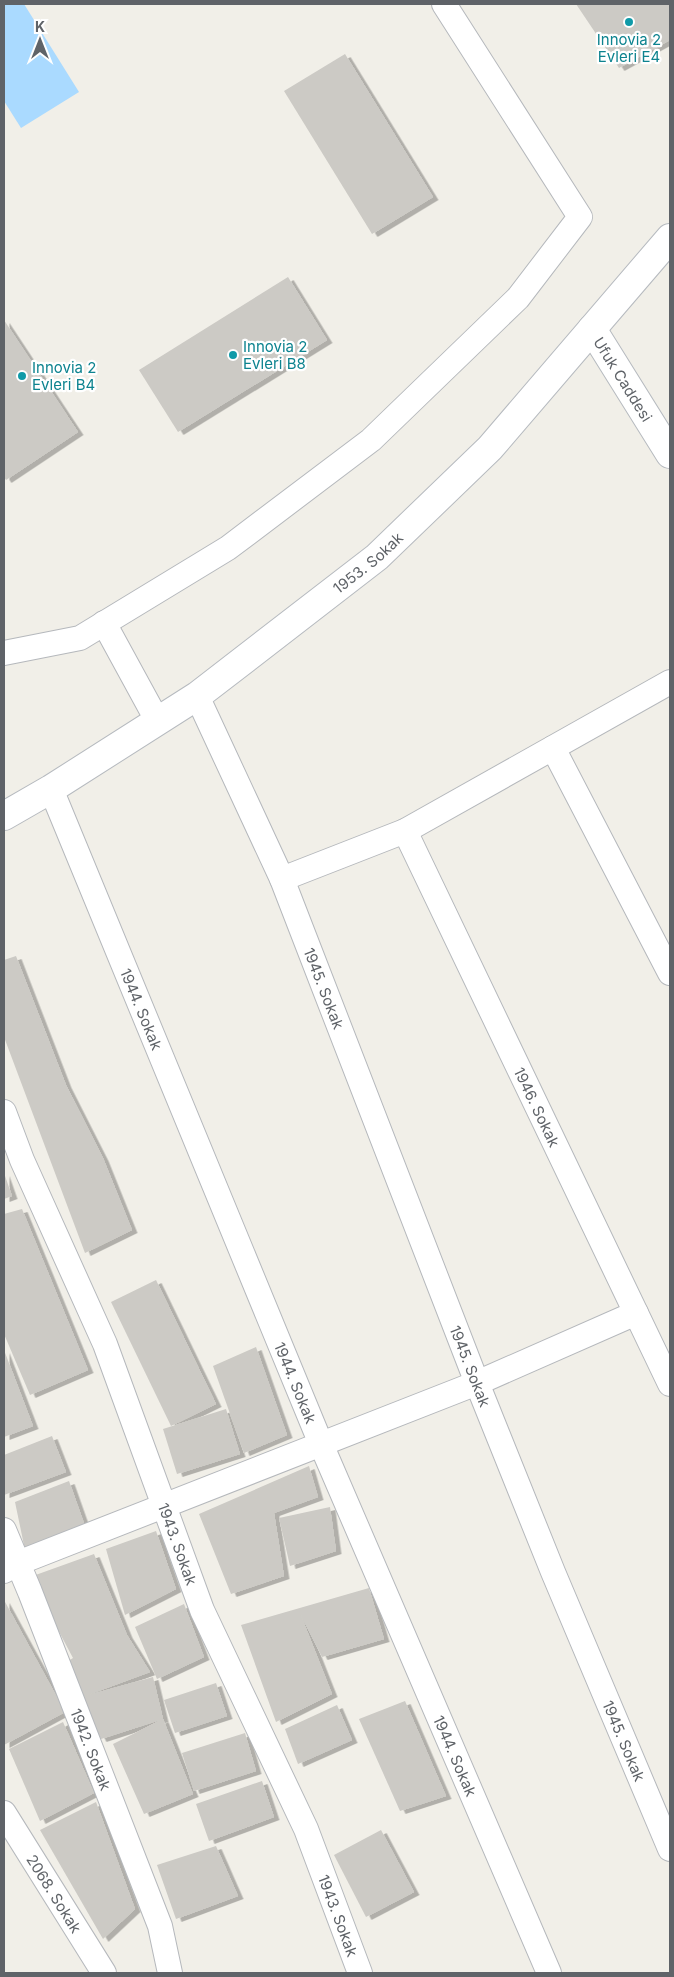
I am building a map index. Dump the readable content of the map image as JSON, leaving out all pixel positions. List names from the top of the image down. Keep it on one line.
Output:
{"streets":{"main road":["Ufuk Caddesi","1953. Sokak"],"street":["1945. Sokak","1944. Sokak","1946. Sokak","1943. Sokak","1942. Sokak","2068. Sokak"]},"crossings":[["Ufuk Caddesi","1953. Sokak"],["1953. Sokak","1945. Sokak"],["1953. Sokak","1944. Sokak"]],"places":["Innovia 2 Evleri E4","Innovia 2 Evleri B8","Innovia 2 Evleri B4"],"north":"top"}
